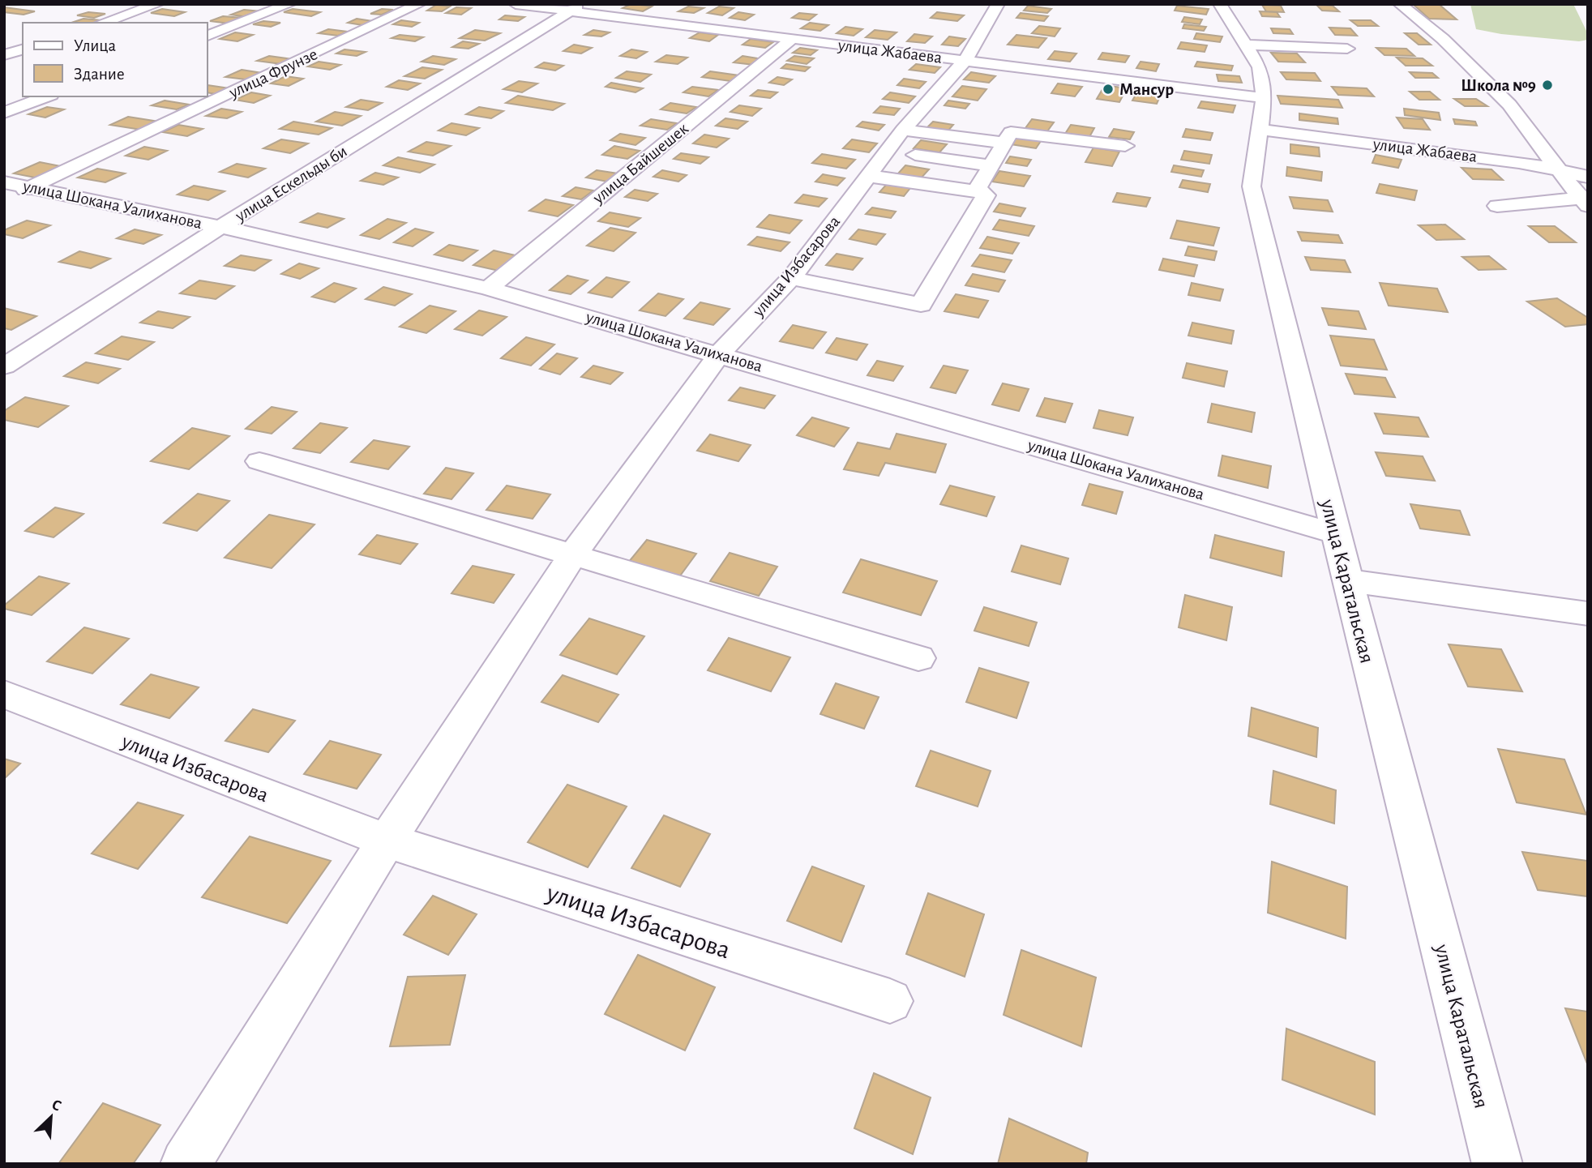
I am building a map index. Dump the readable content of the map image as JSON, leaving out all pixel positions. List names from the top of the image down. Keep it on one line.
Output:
{"streets":{"street":["улица Жабаева","улица Фрунзе","улица Байшешек","улица Ескельды би","улица Шокана Уалиханова","улица Избасарова","улица Каратальская"]},"crossings":[["улица Жабаева","улица Байшешек"],["улица Жабаева","улица Ескельды би"],["улица Жабаева","улица Избасарова"],["улица Жабаева","улица Каратальская"],["улица Фрунзе","улица Шокана Уалиханова"],["улица Байшешек","улица Шокана Уалиханова"],["улица Ескельды би","улица Шокана Уалиханова"],["улица Шокана Уалиханова","улица Избасарова"],["улица Шокана Уалиханова","улица Каратальская"]],"places":["Школа №9","Мансур"],"legend":["Улица","Здание"],"north":"top right"}
